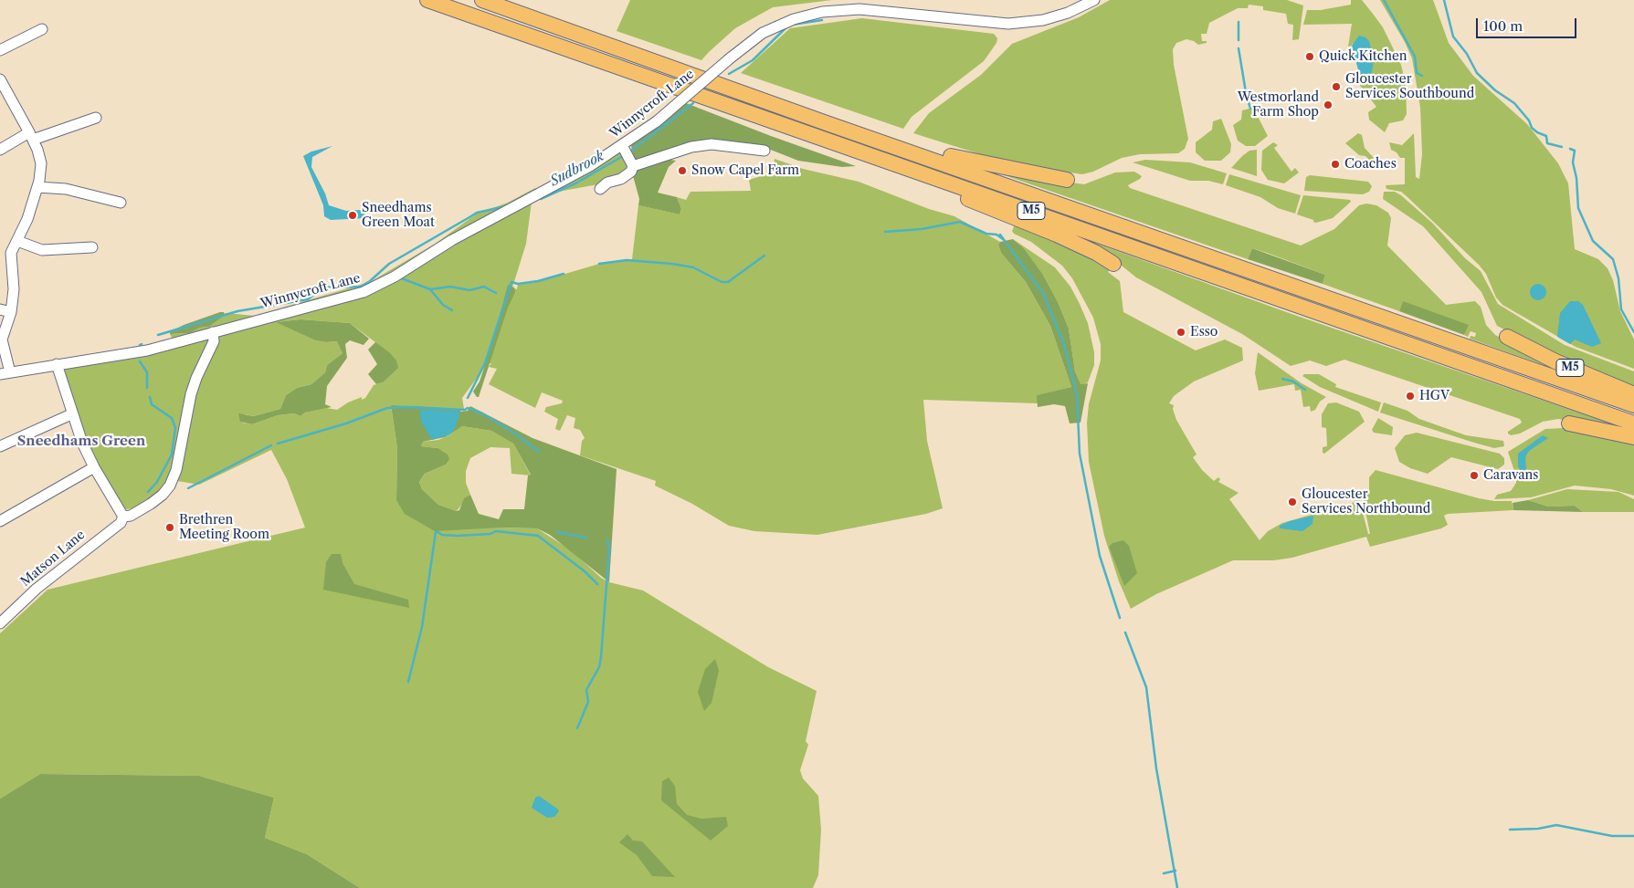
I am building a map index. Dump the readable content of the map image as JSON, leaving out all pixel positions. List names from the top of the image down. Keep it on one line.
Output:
{"streets":{"highway":["M5"],"street":["Winnycroft Lane","Matson Lane"]},"districts":["Sneedhams Green"],"water":["Sudbrook"],"places":["Quick Kitchen","Gloucester Services Southbound","Westmorland Farm Shop","Coaches","Snow Capel Farm","Sneedhams Green Moat","Esso","HGV","Caravans","Gloucester Services Northbound","Brethren Meeting Room"],"scale_bar":"100 m"}
